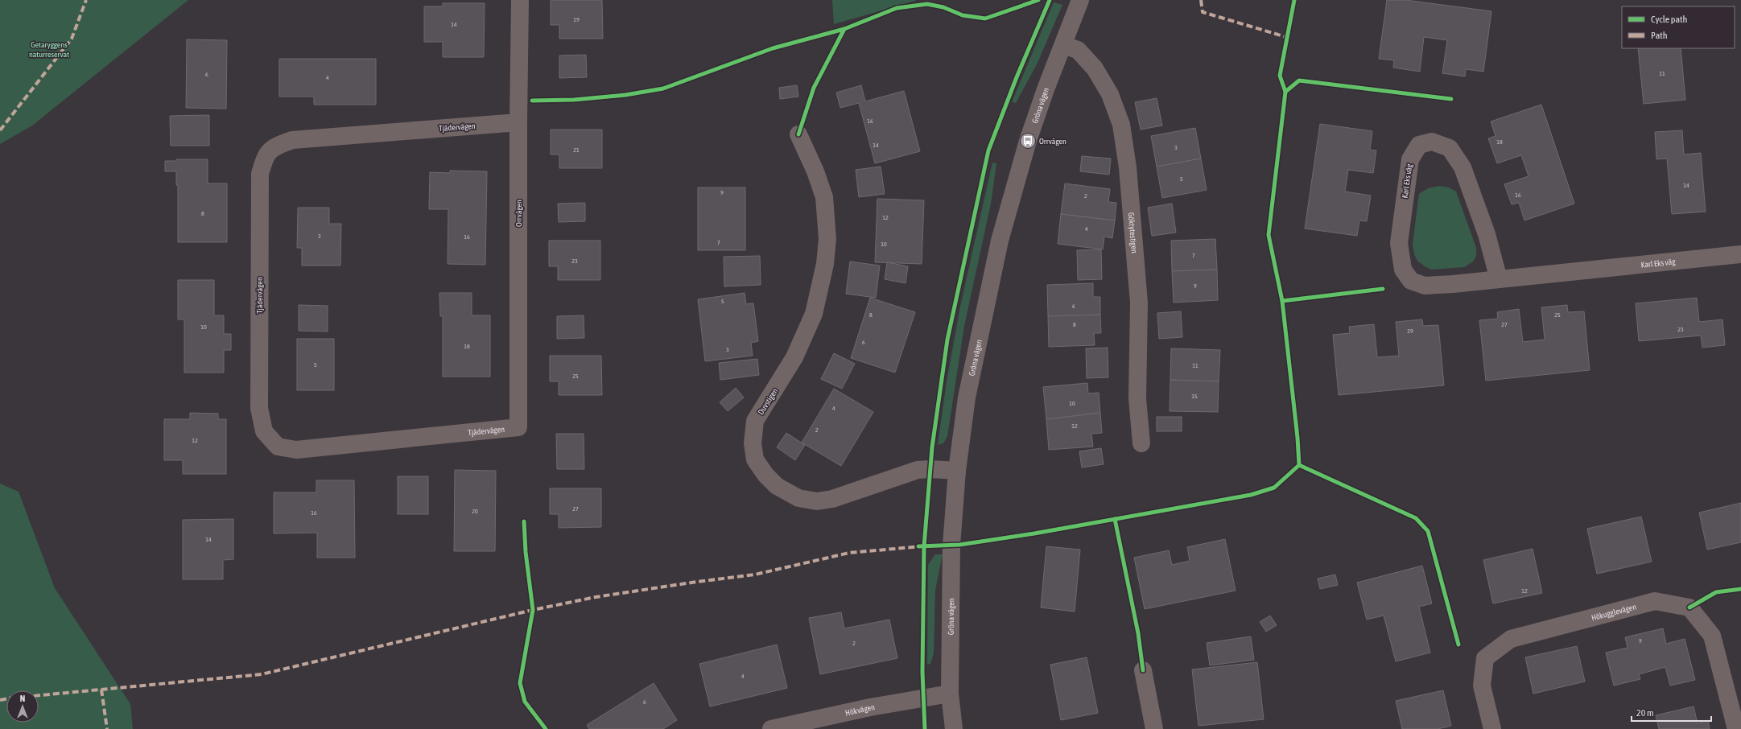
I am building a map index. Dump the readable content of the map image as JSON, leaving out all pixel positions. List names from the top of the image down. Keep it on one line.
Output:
{"streets":{"street":["Gröna vägen","Tjädervägen","Karl Eks väg","Orrvägen","Göktytestigen","Duvstigen","Hökugglevägen","Hökvägen"]},"crossings":[["Gröna vägen","Göktytestigen"],["Gröna vägen","Duvstigen"],["Gröna vägen","Hökvägen"],["Tjädervägen","Orrvägen"]],"parks":["Getaryggens naturreservat"],"places":{"bus stop":["Orrvägen"]},"house_numbers":["19","14","11","6","4","16","18","14","3","21","5","14","9","16","2","8","12","4","3","16","7","10","7","23","9","5","6","8","25","8","27","10","23","29","6","18","3","5","11","25","15","10","4","12","2","12","27","20","16","14","12","9","2","4","6"],"legend":["Cycle path","Path"],"scale_bar":"20 m","north":"top"}
